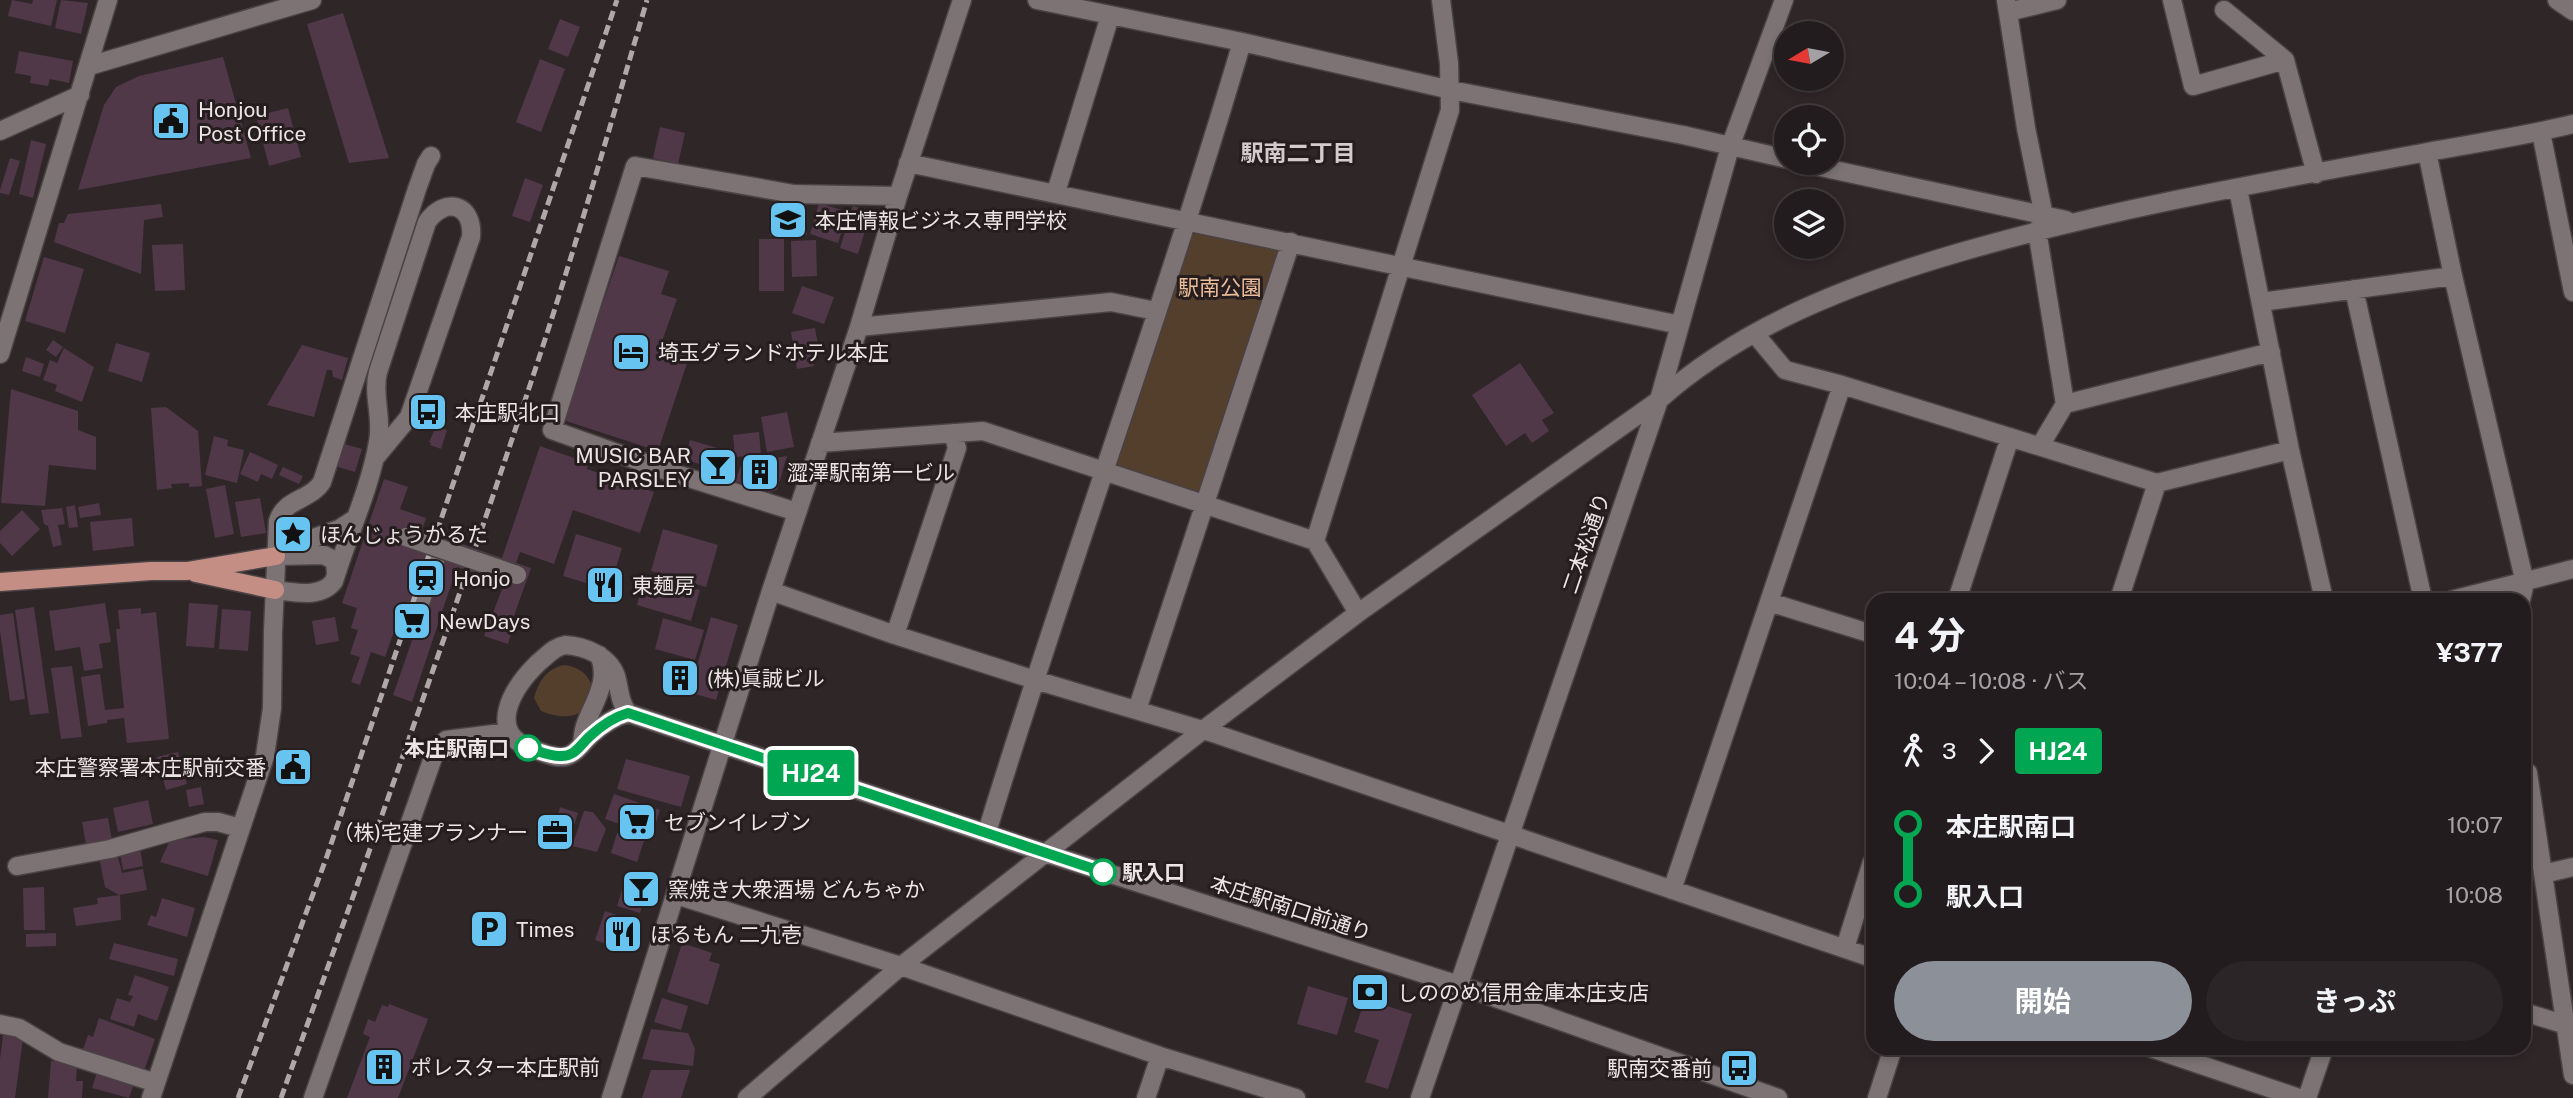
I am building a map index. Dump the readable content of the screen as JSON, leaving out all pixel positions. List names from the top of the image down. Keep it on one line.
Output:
{"streets":{"street":["二本松通り","本庄駅南口前通り"]},"crossings":[["二本松通り","本庄駅南口前通り"]],"districts":["駅南二丁目"],"parks":["駅南公園"],"places":{"public building":["Honjou Post Office","本庄警察署本庄駅前交番"],"school or university":["本庄情報ビジネス専門学校"],"hotel":["埼玉グランドホテル本庄"],"bus stop":["本庄駅北口","駅南交番前"],"bar":["MUSIC BAR PARSLEY","窯焼き大衆酒場 どんちゃか"],"building":["澀澤駅南第一ビル","(株)眞誠ビル","ポレスター本庄駅前"],"place":["ほんじょうかるた"],"station":["Honjo"],"restaurant":["東麺房","ほるもん 二九壱"],"supermarket":["NewDays","セブンイレブン"],"other":["本庄駅南口","駅入口"],"office":["（株)宅建プランナー"],"parking":["Times"],"bank":["しののめ信用金庫本庄支店"]},"lines":["bus line HJ24"],"north":"left","page":{"on_map":"HJ24","heading":["4 分","10:04 – 10:08 · バス","¥377"],"legs":["3","HJ24"],"list":[{"name":"本庄駅南口","value":"10:07"},{"name":"駅入口","value":"10:08"}],"buttons":["開始","きっぷ"]}}
